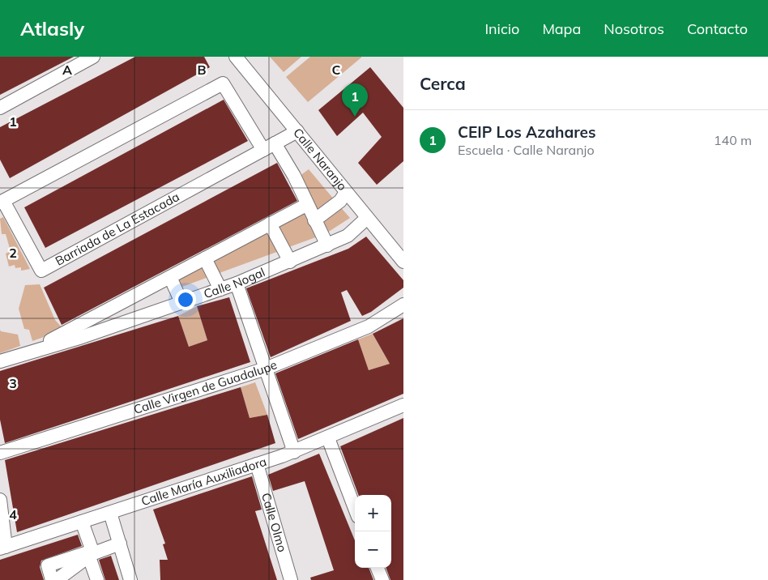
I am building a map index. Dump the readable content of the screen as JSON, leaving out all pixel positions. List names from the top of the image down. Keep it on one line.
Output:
{"streets":{"street":["Calle Naranjo","Barriada de La Estacada","Calle Nogal","Calle Virgen de Guadalupe","Calle María Auxiliadora","Calle Olmo"]},"crossings":[["Calle Naranjo","Barriada de La Estacada"],["Calle Naranjo","Calle Nogal"],["Calle María Auxiliadora","Calle Olmo"]],"page":{"header":"Atlasly","nav":["Inicio","Mapa","Nosotros","Contacto"],"heading":"Cerca","pins":"1","list":[{"mark":"1","name":"CEIP Los Azahares","note":"Escuela · Calle Naranjo","value":"140 m"}],"map_buttons":["+","−"]},"grid":{"columns":["A","B","C"],"rows":["1","2","3","4"]}}
